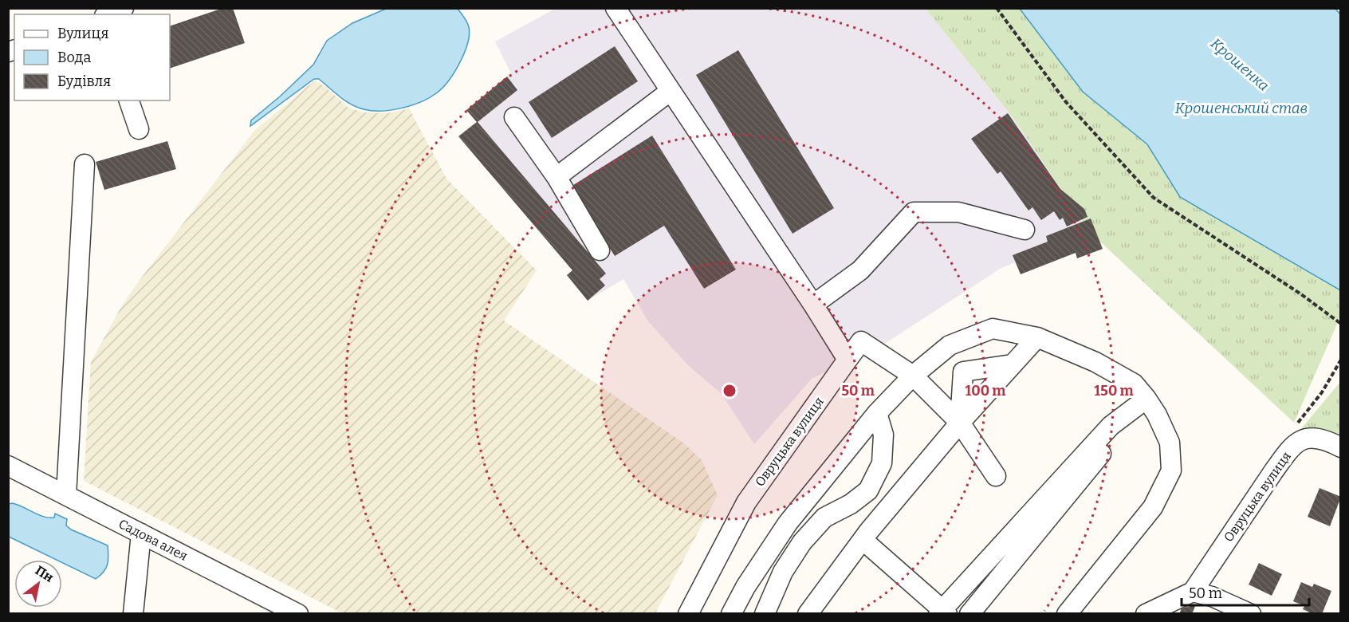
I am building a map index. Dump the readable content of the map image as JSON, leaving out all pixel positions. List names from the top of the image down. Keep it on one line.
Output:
{"streets":{"street":["Овруцька вулиця","Садова алея"]},"water":["Крошенка","Крошенський став"],"legend":["Вулиця","Вода","Будівля"],"scale_bar":"50 m","north":"top right","rings":["50 m","100 m","150 m"]}
